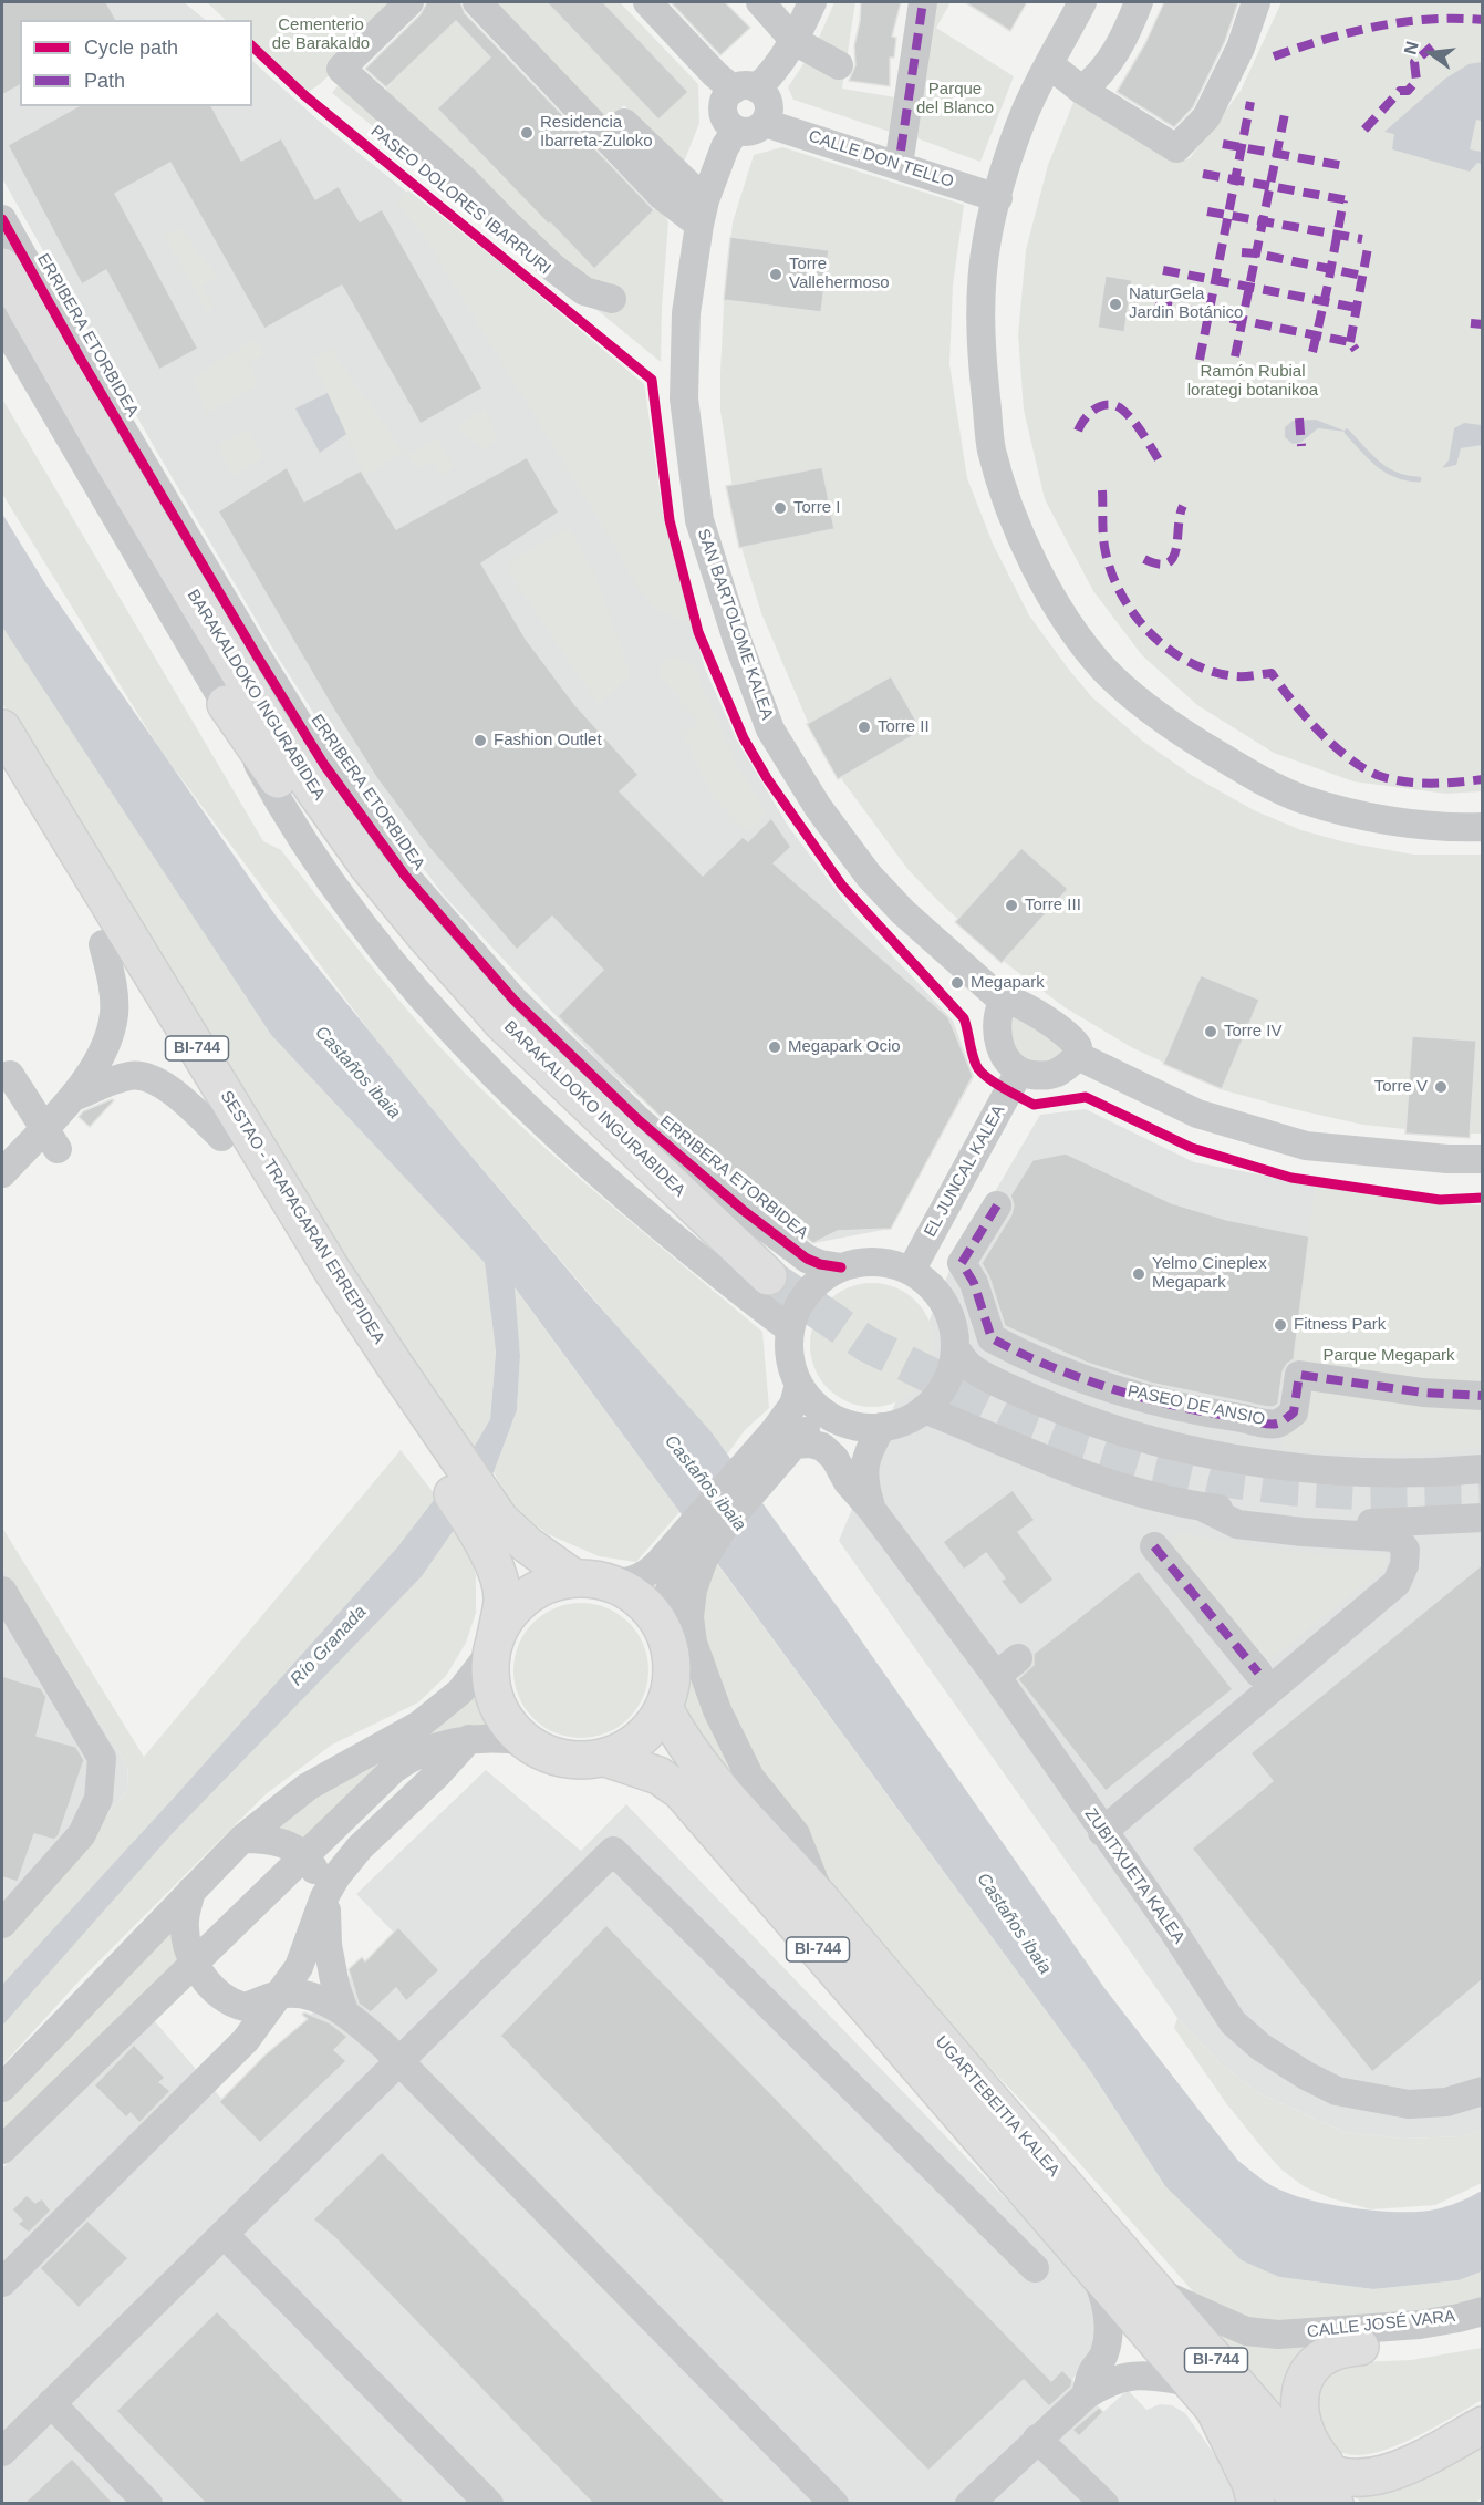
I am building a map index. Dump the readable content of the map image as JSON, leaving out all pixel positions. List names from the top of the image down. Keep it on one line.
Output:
{"streets":{"main road":["BARAKALDOKO INGURABIDEA","BI-744","SESTAO - TRAPAGARAN ERREPIDEA","UGARTEBEITIA KALEA"],"street":["CALLE DON TELLO","ERRIBERA ETORBIDEA","SAN BARTOLOME KALEA","EL JUNCAL KALEA","PASEO DE ANSIO","ZUBITXUETA KALEA","CALLE JOSÉ VARA"],"cycle path":["PASEO DOLORES IBARRURI"]},"crossings":[["ERRIBERA ETORBIDEA","EL JUNCAL KALEA"],["ERRIBERA ETORBIDEA","ZUBITXUETA KALEA"],["BI-744","SESTAO - TRAPAGARAN ERREPIDEA"],["BI-744","UGARTEBEITIA KALEA"],["EL JUNCAL KALEA","ZUBITXUETA KALEA"],["UGARTEBEITIA KALEA","CALLE JOSÉ VARA"]],"water":["Castaños ibaia","Río Granada"],"parks":["Cementerio de Barakaldo","Parque del Blanco","Ramón Rubial lorategi botanikoa","Parque Megapark"],"places":["Residencia Ibarreta-Zuloko","Torre Vallehermoso","NaturGela Jardin Botánico","Torre I","Torre II","Fashion Outlet","Torre III","Megapark","Torre IV","Megapark Ocio","Torre V","Yelmo Cineplex Megapark","Fitness Park"],"legend":["Cycle path","Path"],"north":"left"}
